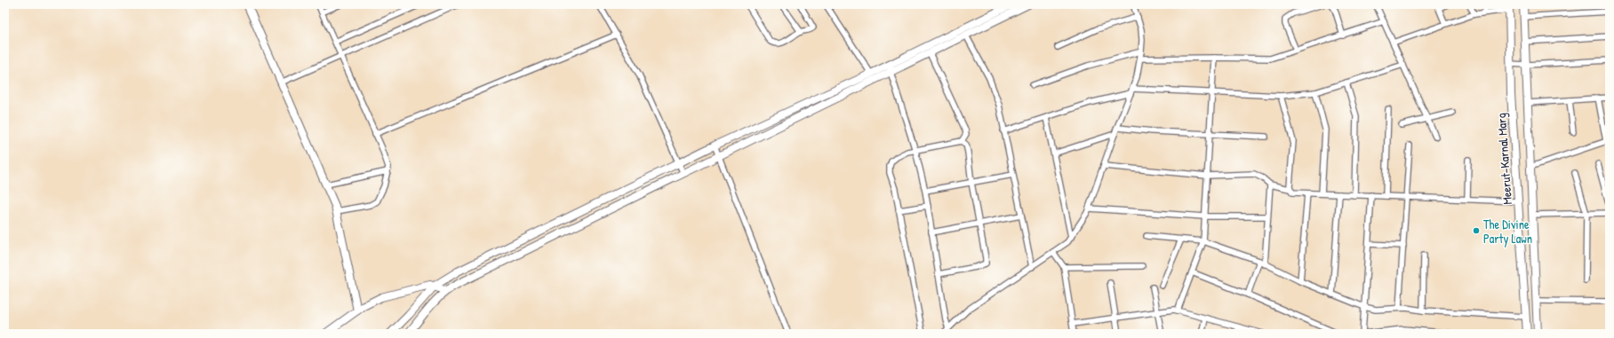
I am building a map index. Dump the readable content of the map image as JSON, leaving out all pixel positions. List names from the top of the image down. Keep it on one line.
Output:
{"streets":{"street":["Meerut-Karnal Marg"]},"places":["The Divine Party Lawn"]}
